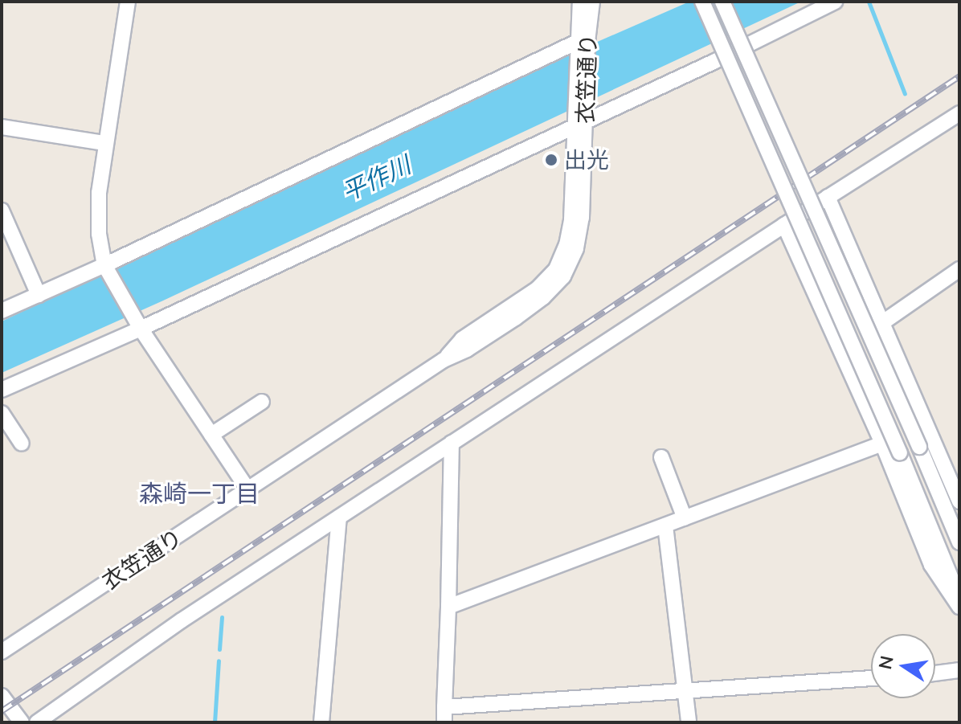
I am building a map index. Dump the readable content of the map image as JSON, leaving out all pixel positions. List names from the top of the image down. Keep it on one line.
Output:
{"streets":{"street":["衣笠通り"]},"districts":["森崎一丁目"],"water":["平作川"],"places":["出光"],"north":"left"}
